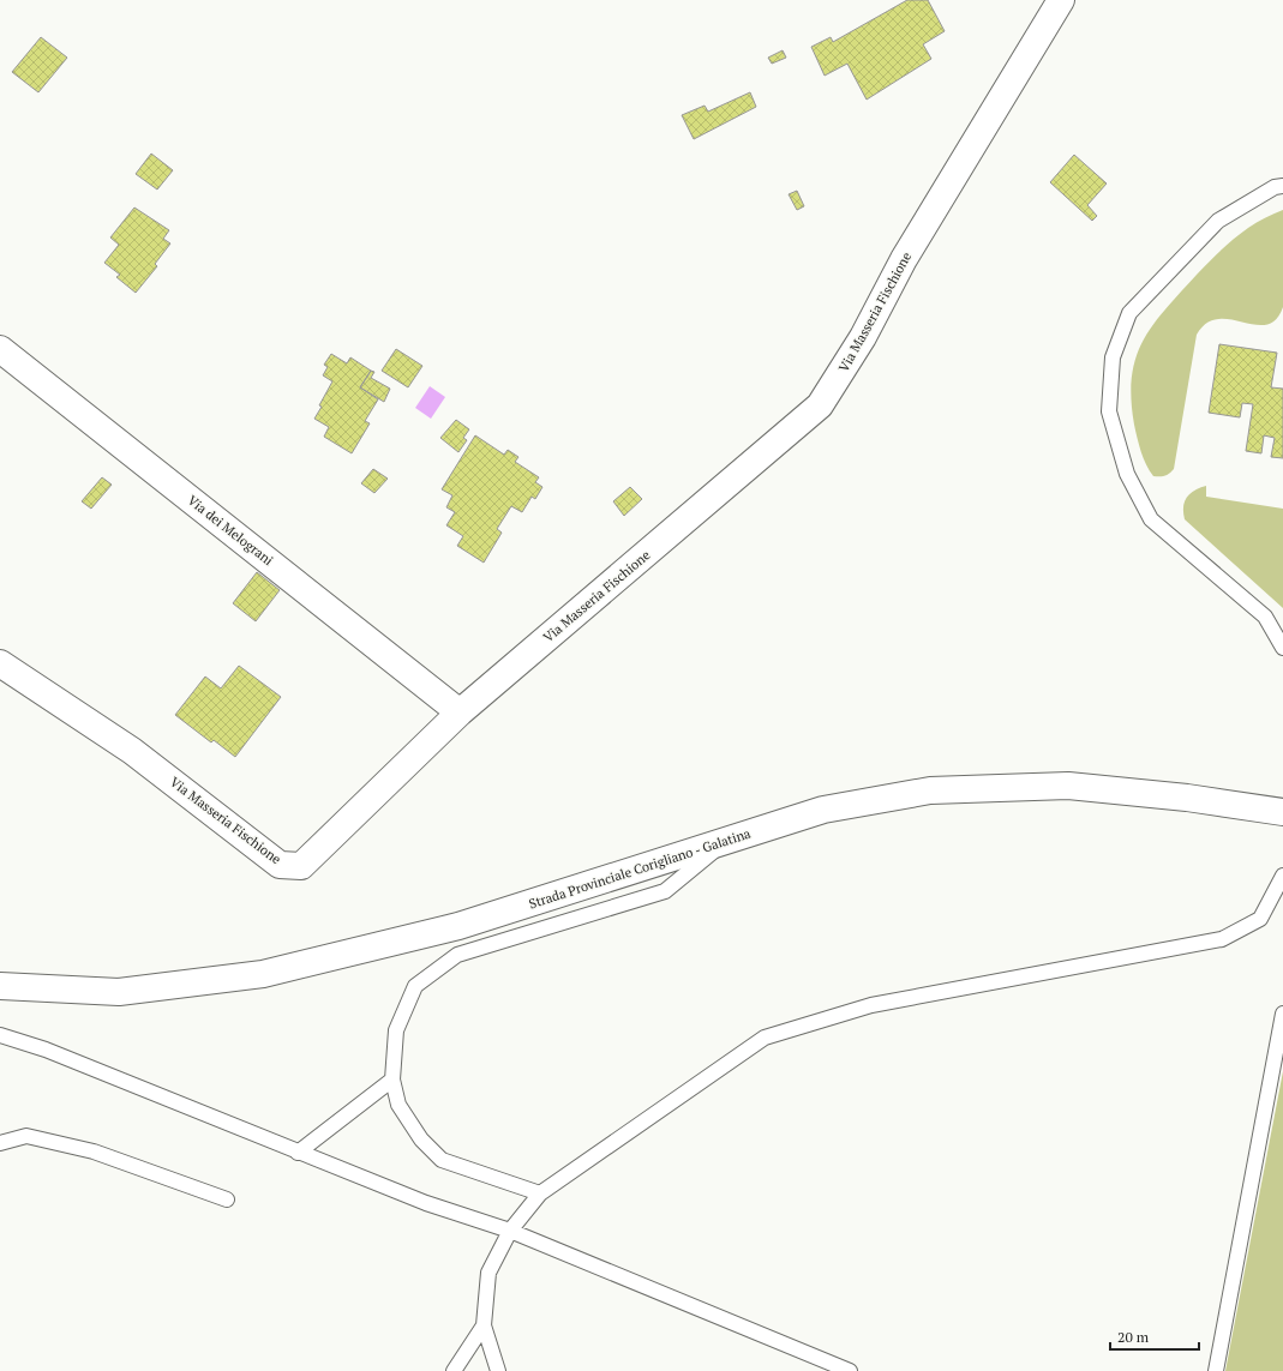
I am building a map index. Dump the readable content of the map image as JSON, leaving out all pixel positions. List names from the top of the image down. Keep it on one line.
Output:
{"streets":{"street":["Via Masseria Fischione","Via dei Melograni","Strada Provinciale Corigliano - Galatina"]},"crossings":[["Via Masseria Fischione","Via dei Melograni"]],"scale_bar":"20 m"}
